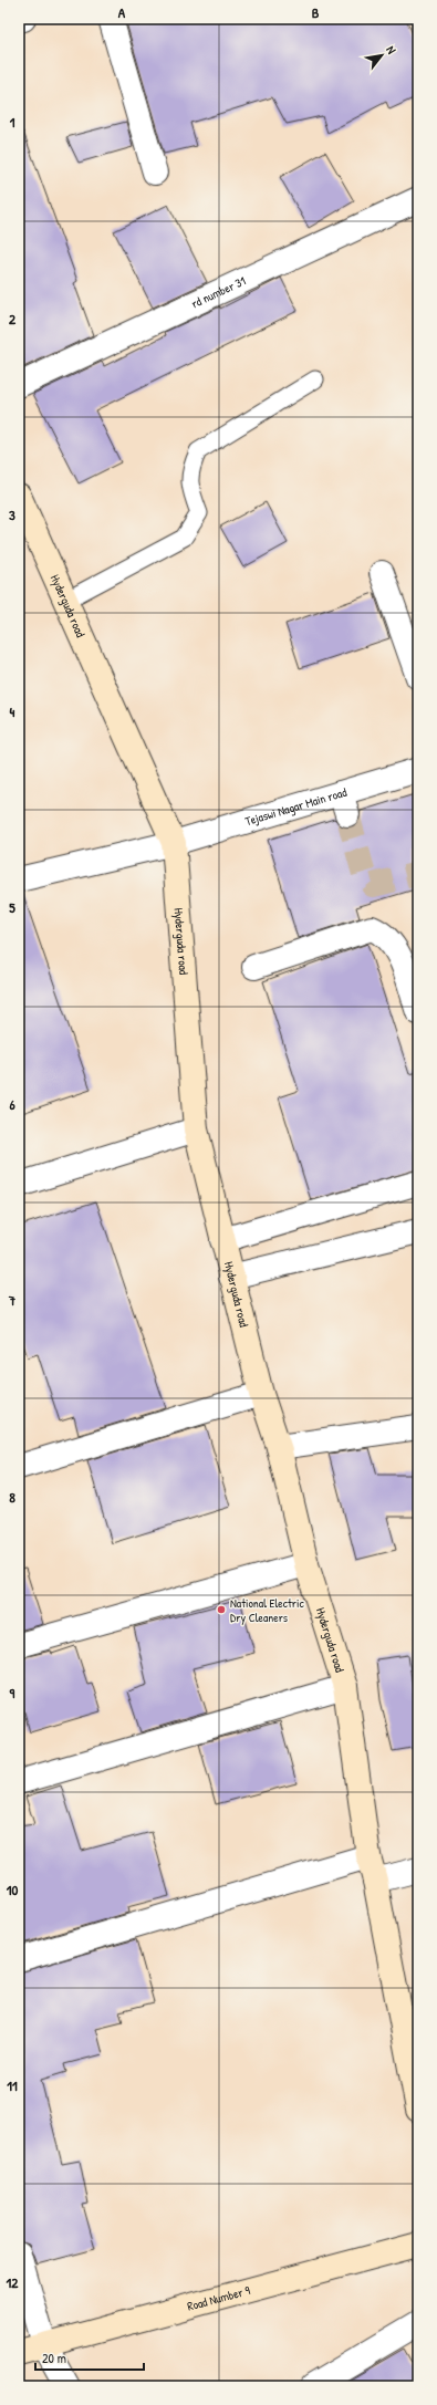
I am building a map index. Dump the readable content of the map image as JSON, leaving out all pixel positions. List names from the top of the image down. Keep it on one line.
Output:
{"streets":{"street":["rd number 31","Hyderguda road","Tejaswi Nagar Main road","Road Number 9"]},"crossings":[["Hyderguda road","Tejaswi Nagar Main road"]],"places":["National Electric Dry Cleaners"],"scale_bar":"20 m","north":"top right","grid":{"columns":["A","B"],"rows":["1","2","3","4","5","6","7","8","9","10","11","12"]}}
